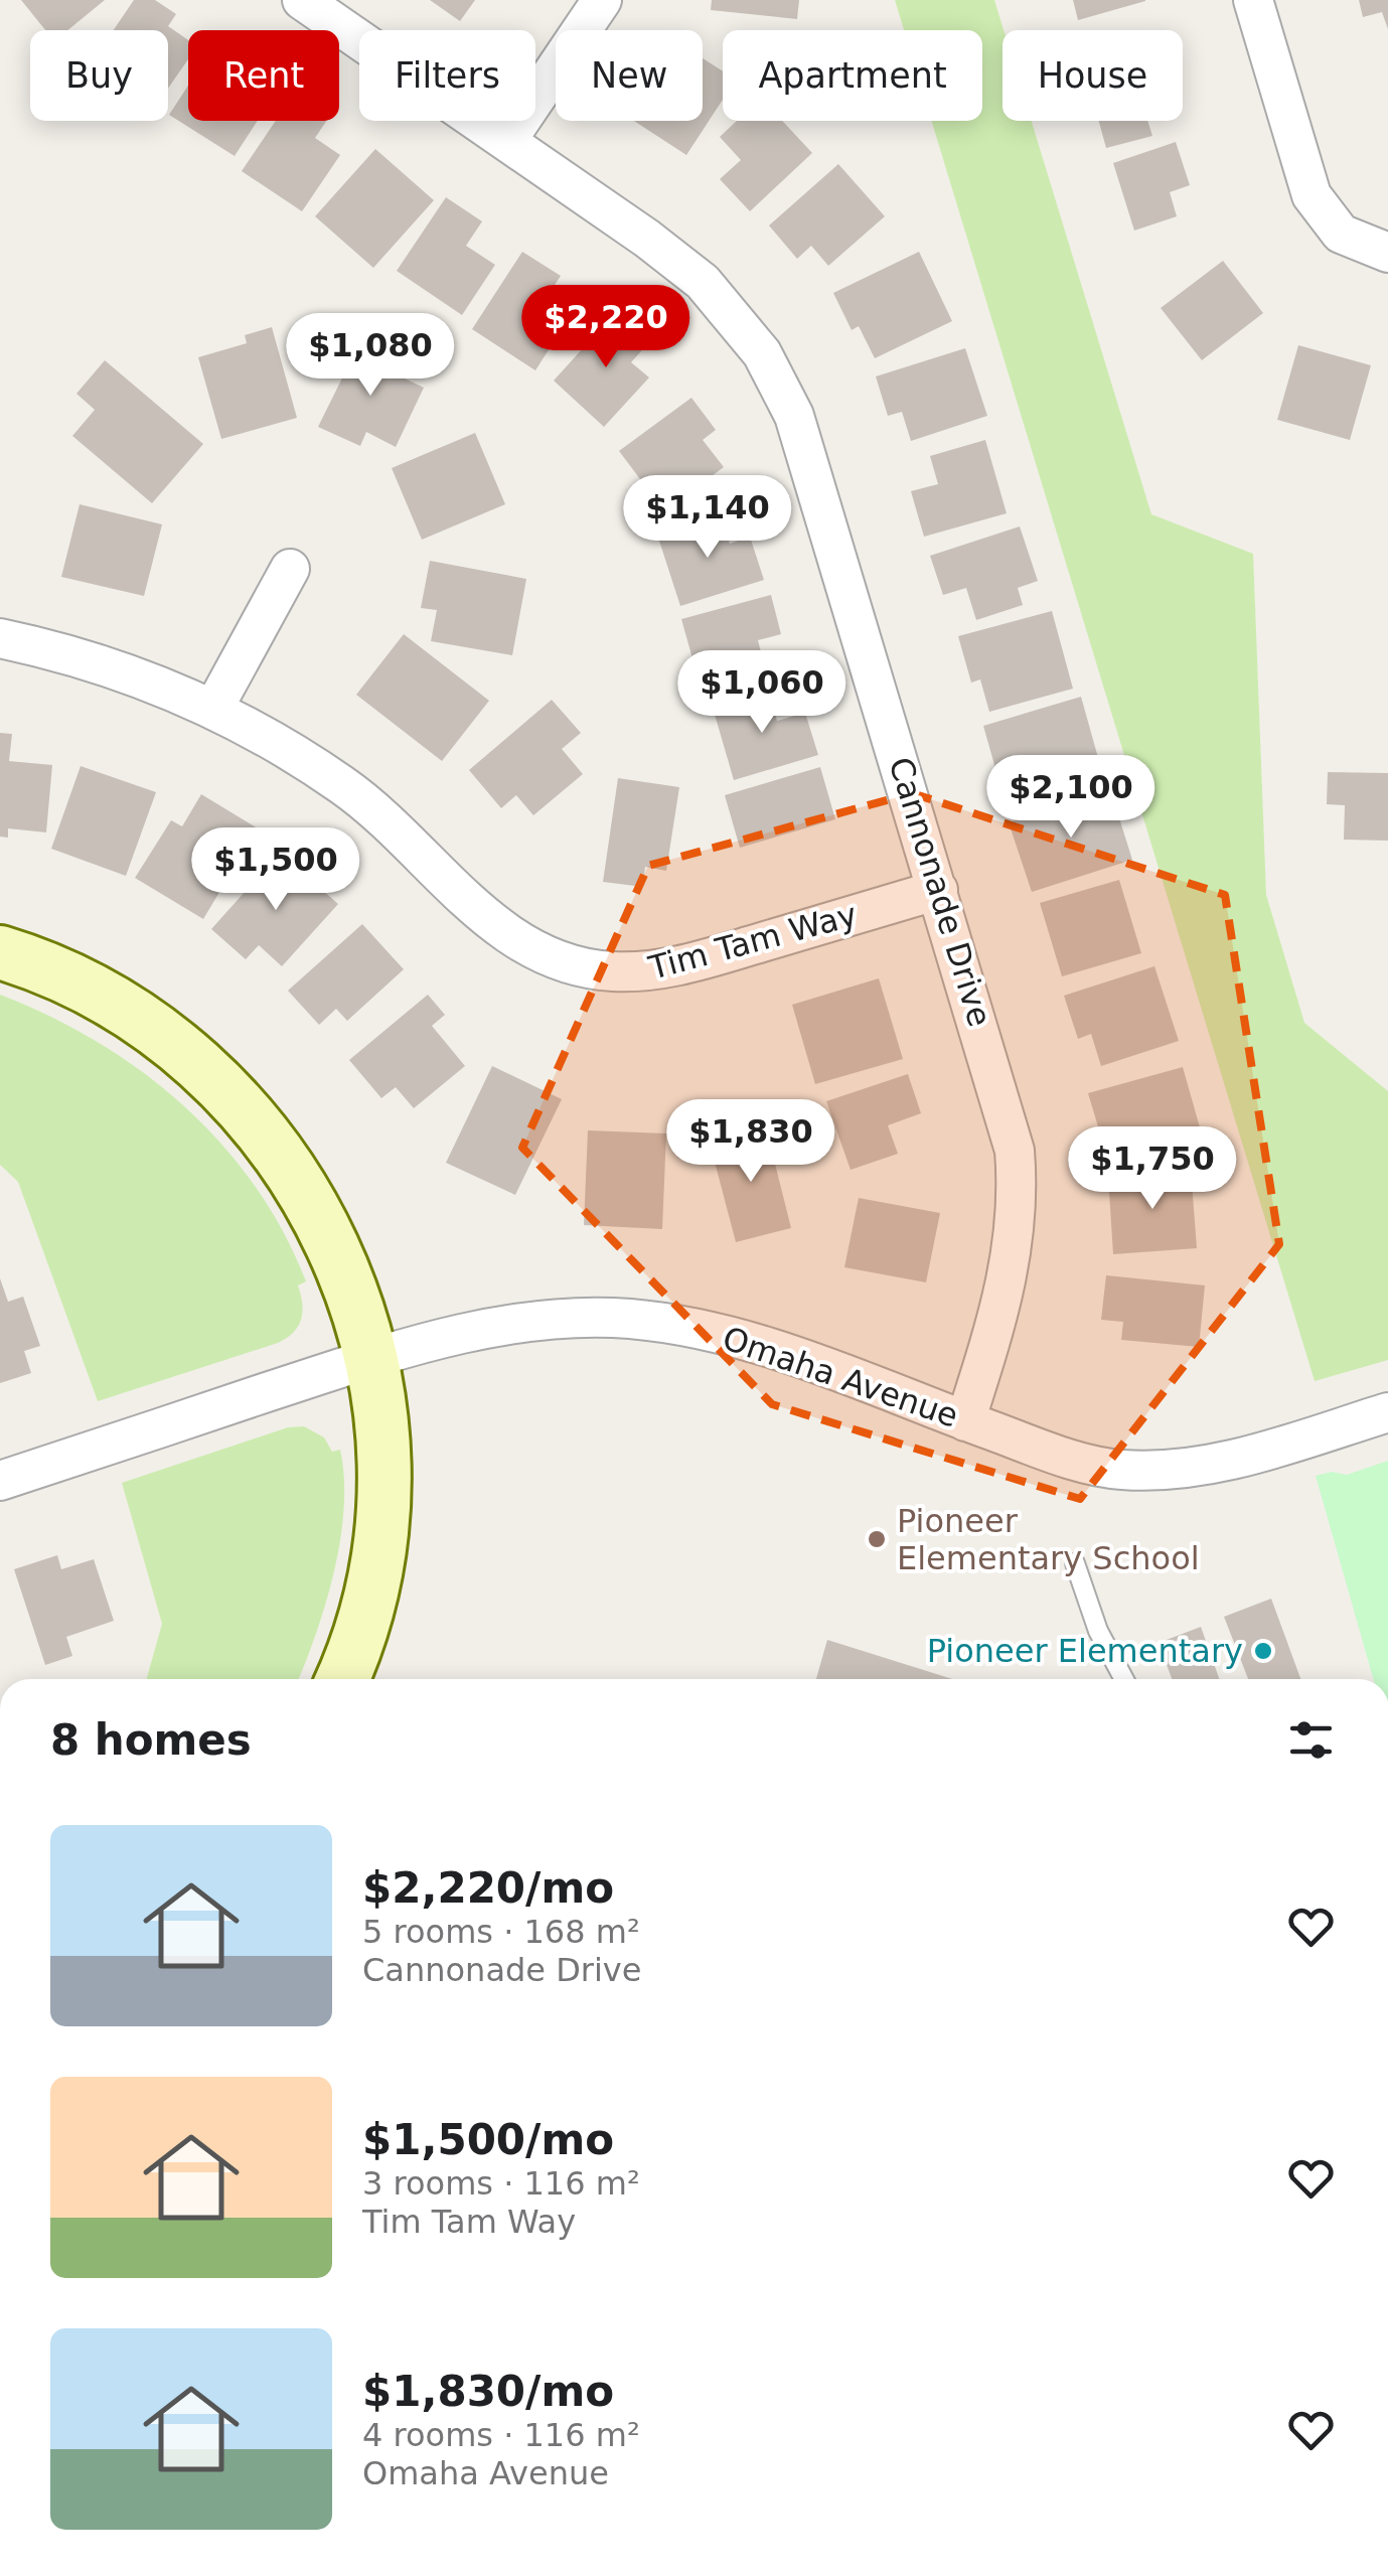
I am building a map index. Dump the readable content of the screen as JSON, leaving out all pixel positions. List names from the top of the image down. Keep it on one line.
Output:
{"streets":{"street":["Cannonade Drive","Tim Tam Way","Omaha Avenue"]},"crossings":[["Cannonade Drive","Tim Tam Way"],["Cannonade Drive","Omaha Avenue"]],"places":["Pioneer Elementary School","Pioneer Elementary"],"page":{"chip":["Buy","Rent","Filters","New","Apartment","House"],"price":["$2,220","$1,080","$1,140","$1,060","$2,100","$1,500","$1,830","$1,750"],"heading":"8 homes","list":[{"name":"$2,220/mo","note":"5 rooms · 168 m² · Cannonade Drive"},{"name":"$1,500/mo","note":"3 rooms · 116 m² · Tim Tam Way"},{"name":"$1,830/mo","note":"4 rooms · 116 m² · Omaha Avenue"}]}}
